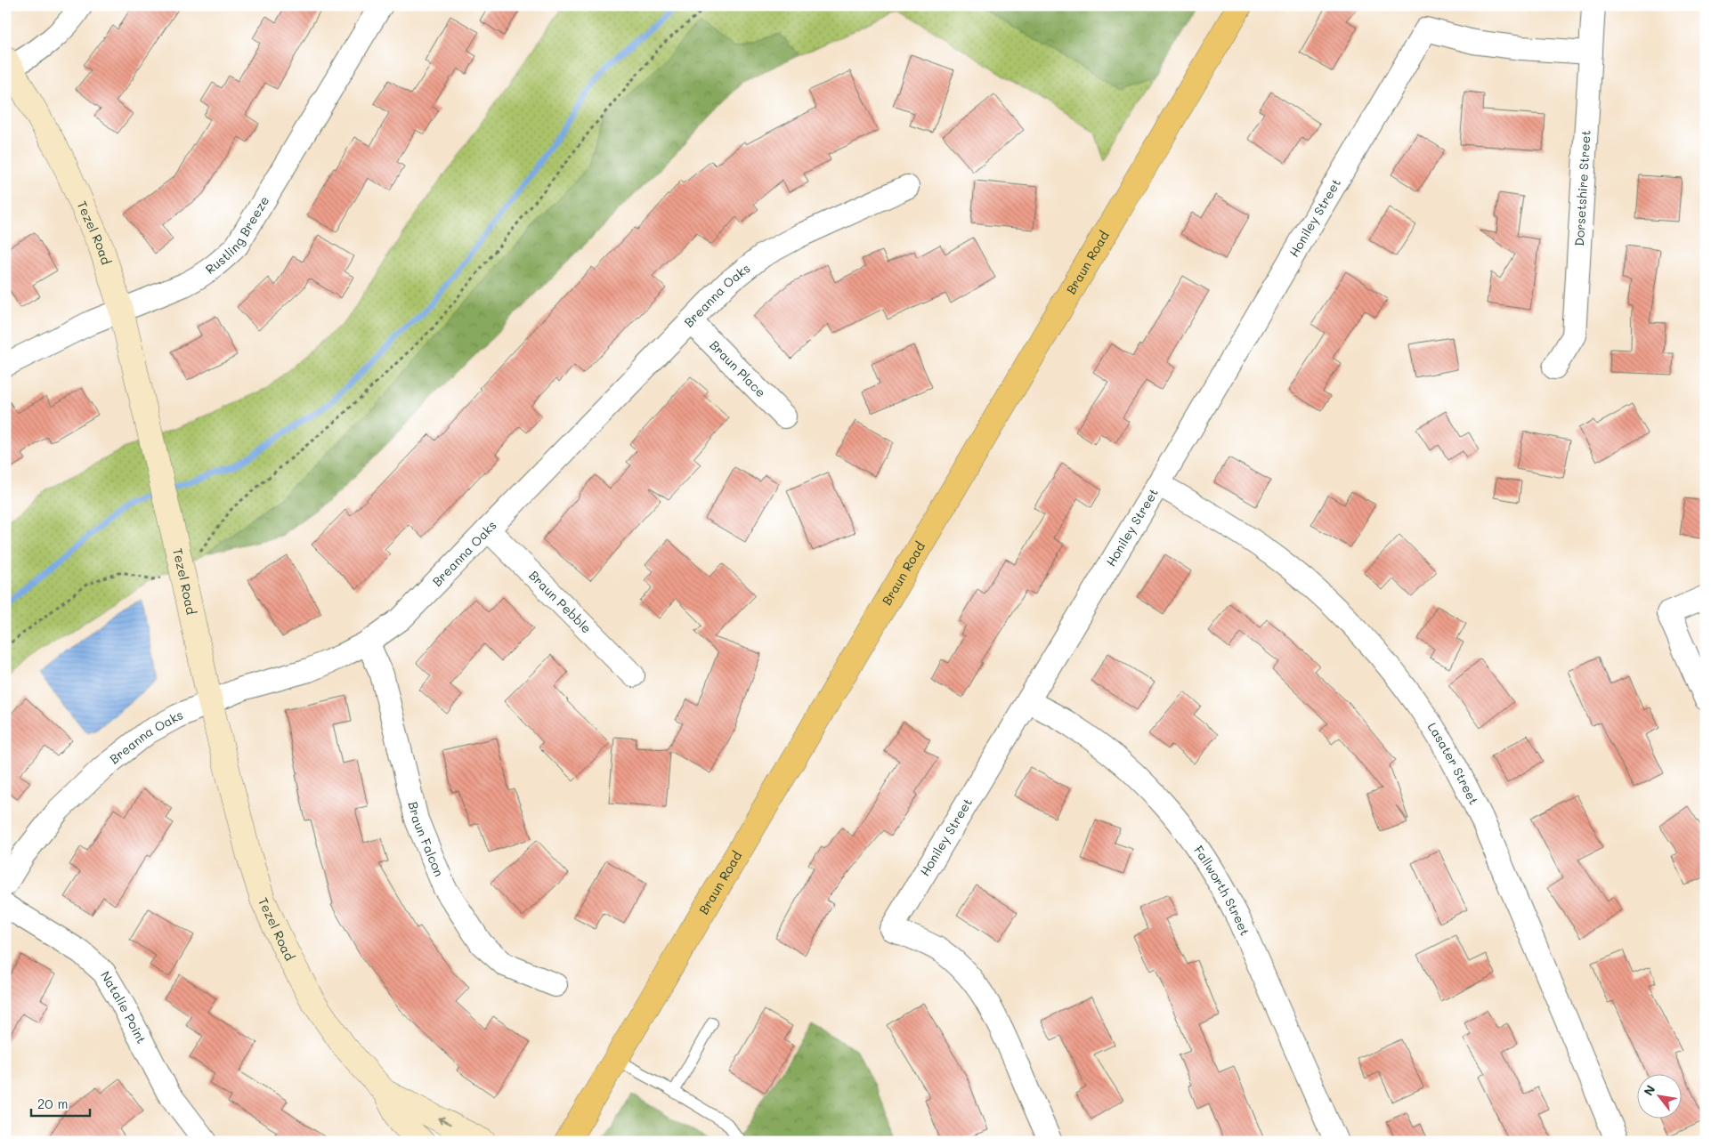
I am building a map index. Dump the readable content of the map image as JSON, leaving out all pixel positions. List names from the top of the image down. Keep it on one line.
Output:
{"streets":{"main road":["Tezel Road","Braun Road"],"street":["Dorsetshire Street","Honiley Street","Rustling Breeze","Breanna Oaks","Braun Place","Braun Pebble","Lasater Street","Braun Falcon","Fallworth Street","Natalie Point"]},"crossings":[["Dorsetshire Street","Honiley Street"],["Honiley Street","Lasater Street"],["Honiley Street","Fallworth Street"],["Tezel Road","Rustling Breeze"],["Tezel Road","Breanna Oaks"],["Breanna Oaks","Braun Place"],["Breanna Oaks","Braun Pebble"],["Breanna Oaks","Braun Falcon"]],"scale_bar":"20 m","north":"top left"}
